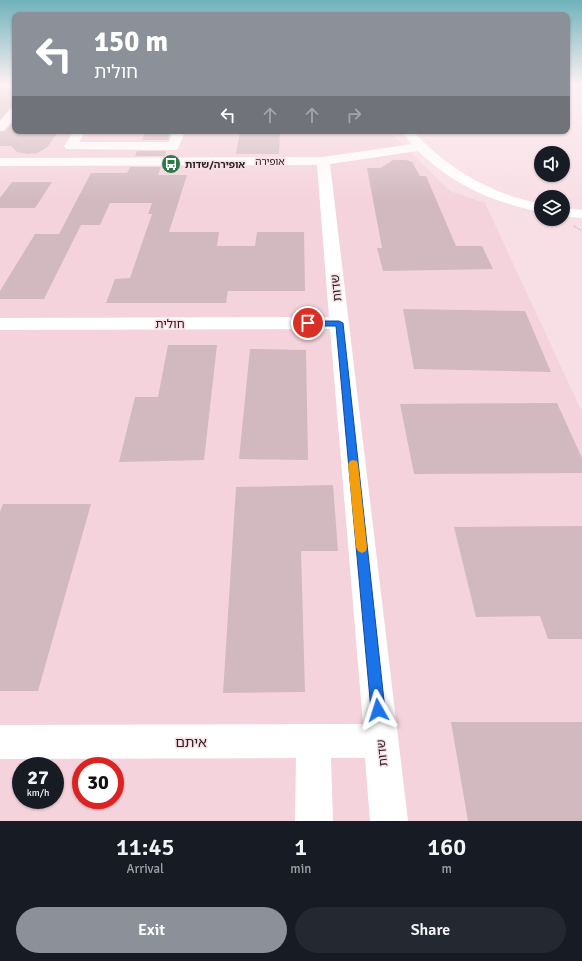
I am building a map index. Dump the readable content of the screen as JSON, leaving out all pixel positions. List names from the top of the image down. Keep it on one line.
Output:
{"streets":{"street":["אופירה","שדות","חולית","איתם"]},"crossings":[["אופירה","שדות"],["שדות","חולית"],["שדות","איתם"]],"places":{"bus stop":["אופירה/שדות"]},"page":{"turn":["150 m","חולית"],"speed":"27 km/h","limit":"30","eta":["11:45","Arrival","1","min","160","m"],"buttons":["Exit","Share"]}}
